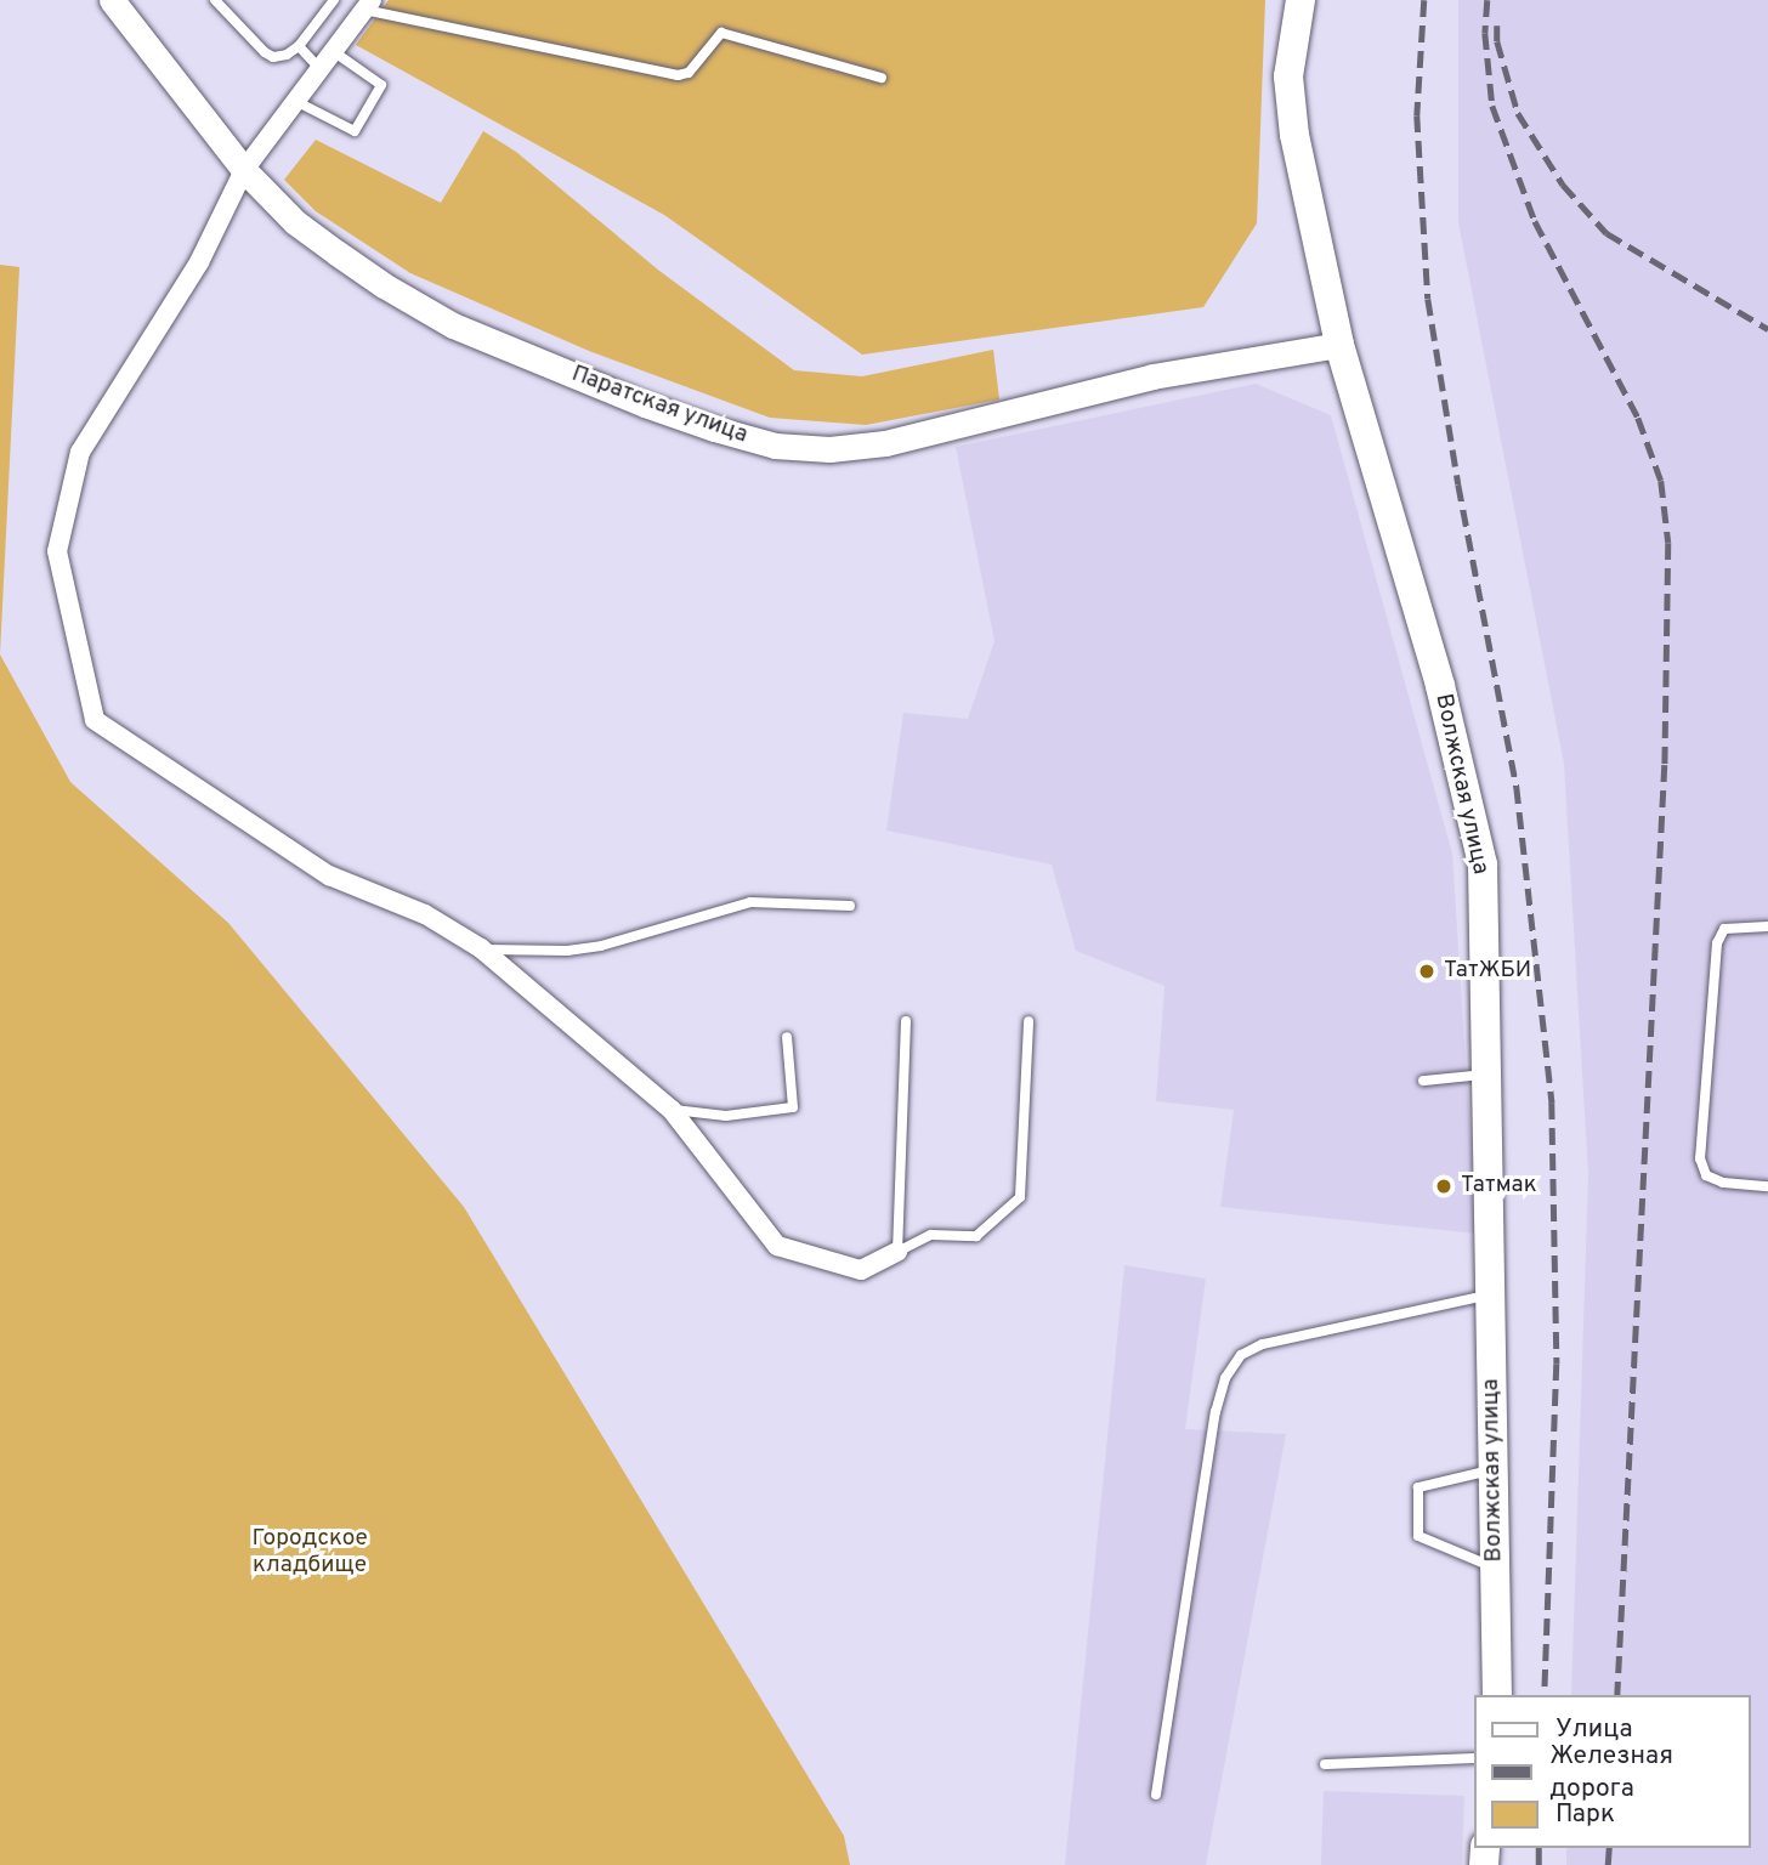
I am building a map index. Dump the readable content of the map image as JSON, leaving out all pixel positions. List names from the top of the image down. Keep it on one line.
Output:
{"streets":{"main road":["Паратская улица","Волжская улица"]},"crossings":[["Паратская улица","Волжская улица"]],"parks":["Городское кладбище"],"places":["ТатЖБИ","Татмак"],"legend":["Улица","Железная дорога","Парк"]}
